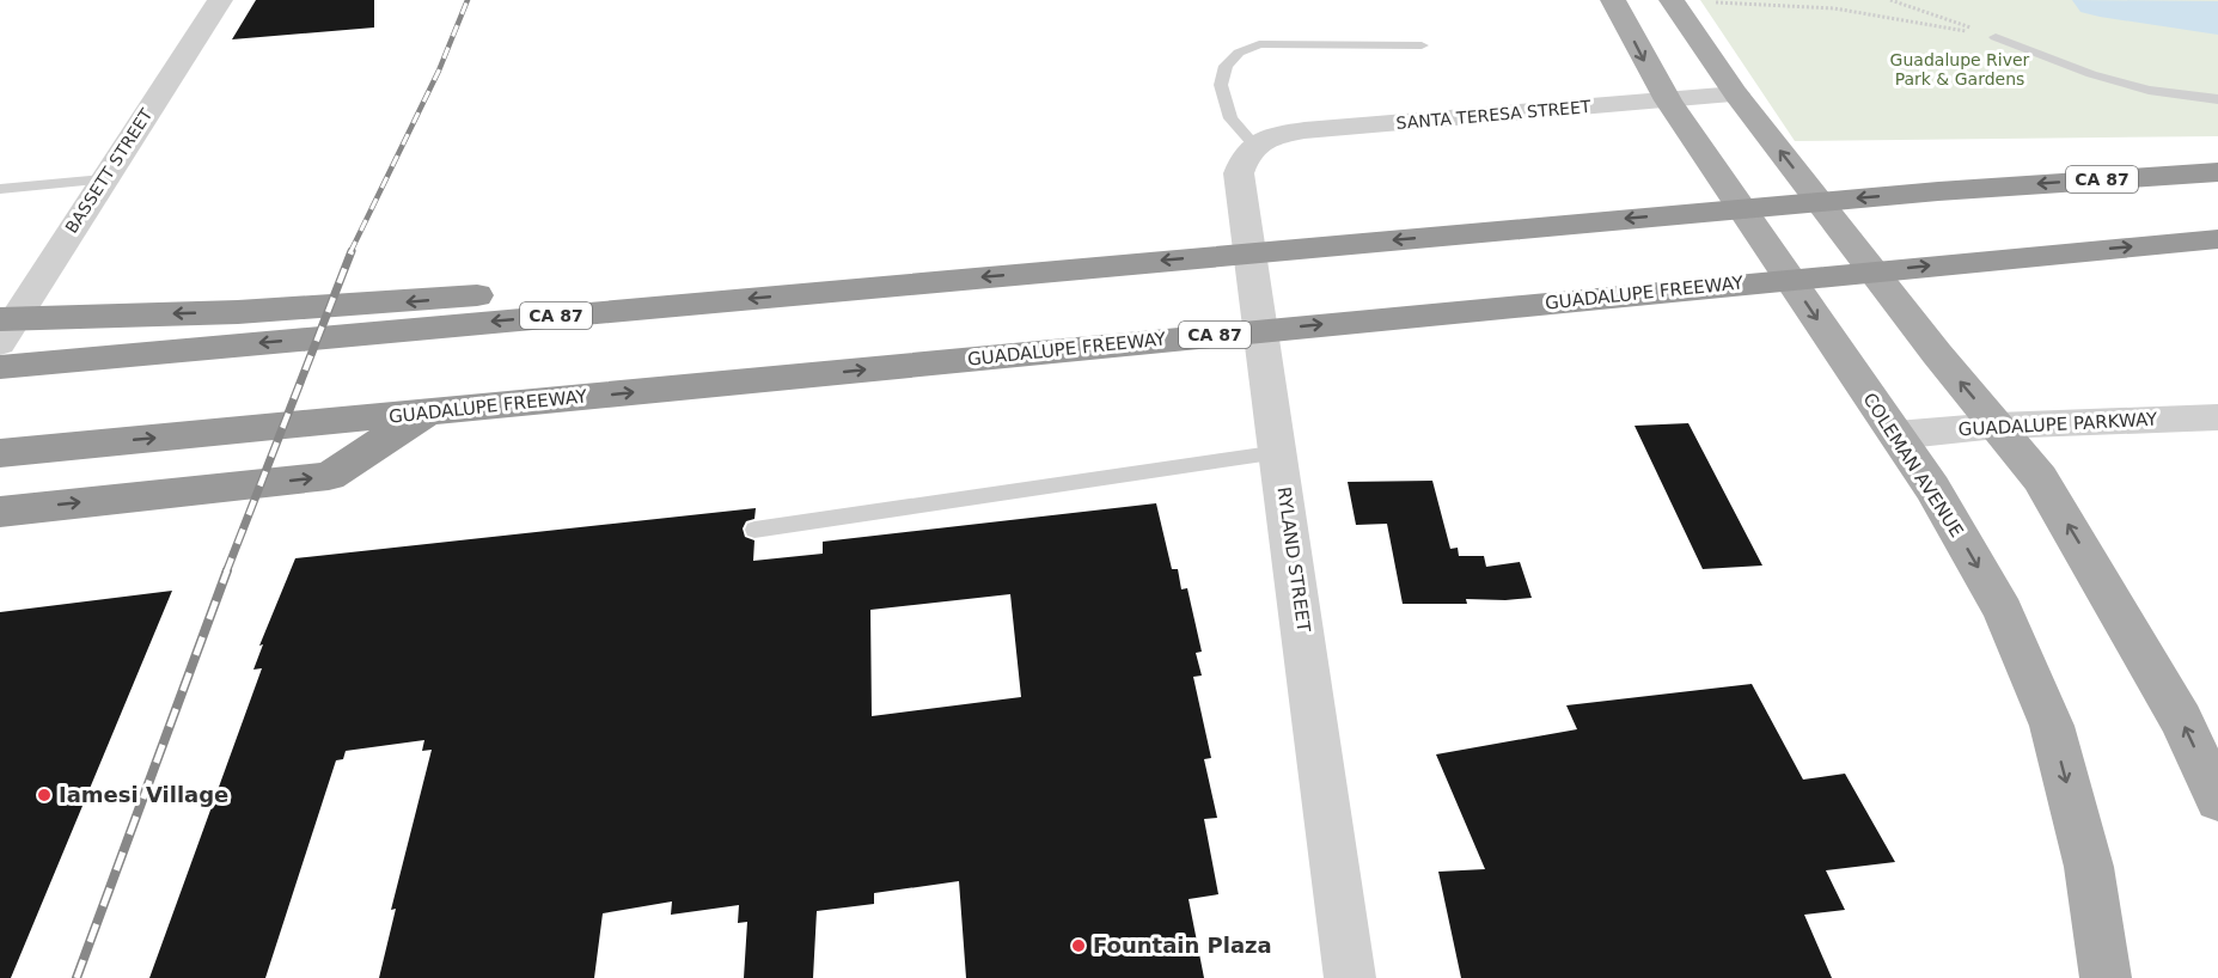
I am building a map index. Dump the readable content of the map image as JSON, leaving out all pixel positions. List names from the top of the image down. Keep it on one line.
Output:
{"streets":{"highway":["CA 87","GUADALUPE FREEWAY"],"main road":["COLEMAN AVENUE"],"street":["SANTA TERESA STREET","BASSETT STREET","GUADALUPE PARKWAY","RYLAND STREET"]},"crossings":[["SANTA TERESA STREET","COLEMAN AVENUE"],["SANTA TERESA STREET","RYLAND STREET"],["GUADALUPE PARKWAY","COLEMAN AVENUE"]],"parks":["Guadalupe River Park & Gardens"],"places":["Iamesi Village","Fountain Plaza"]}
